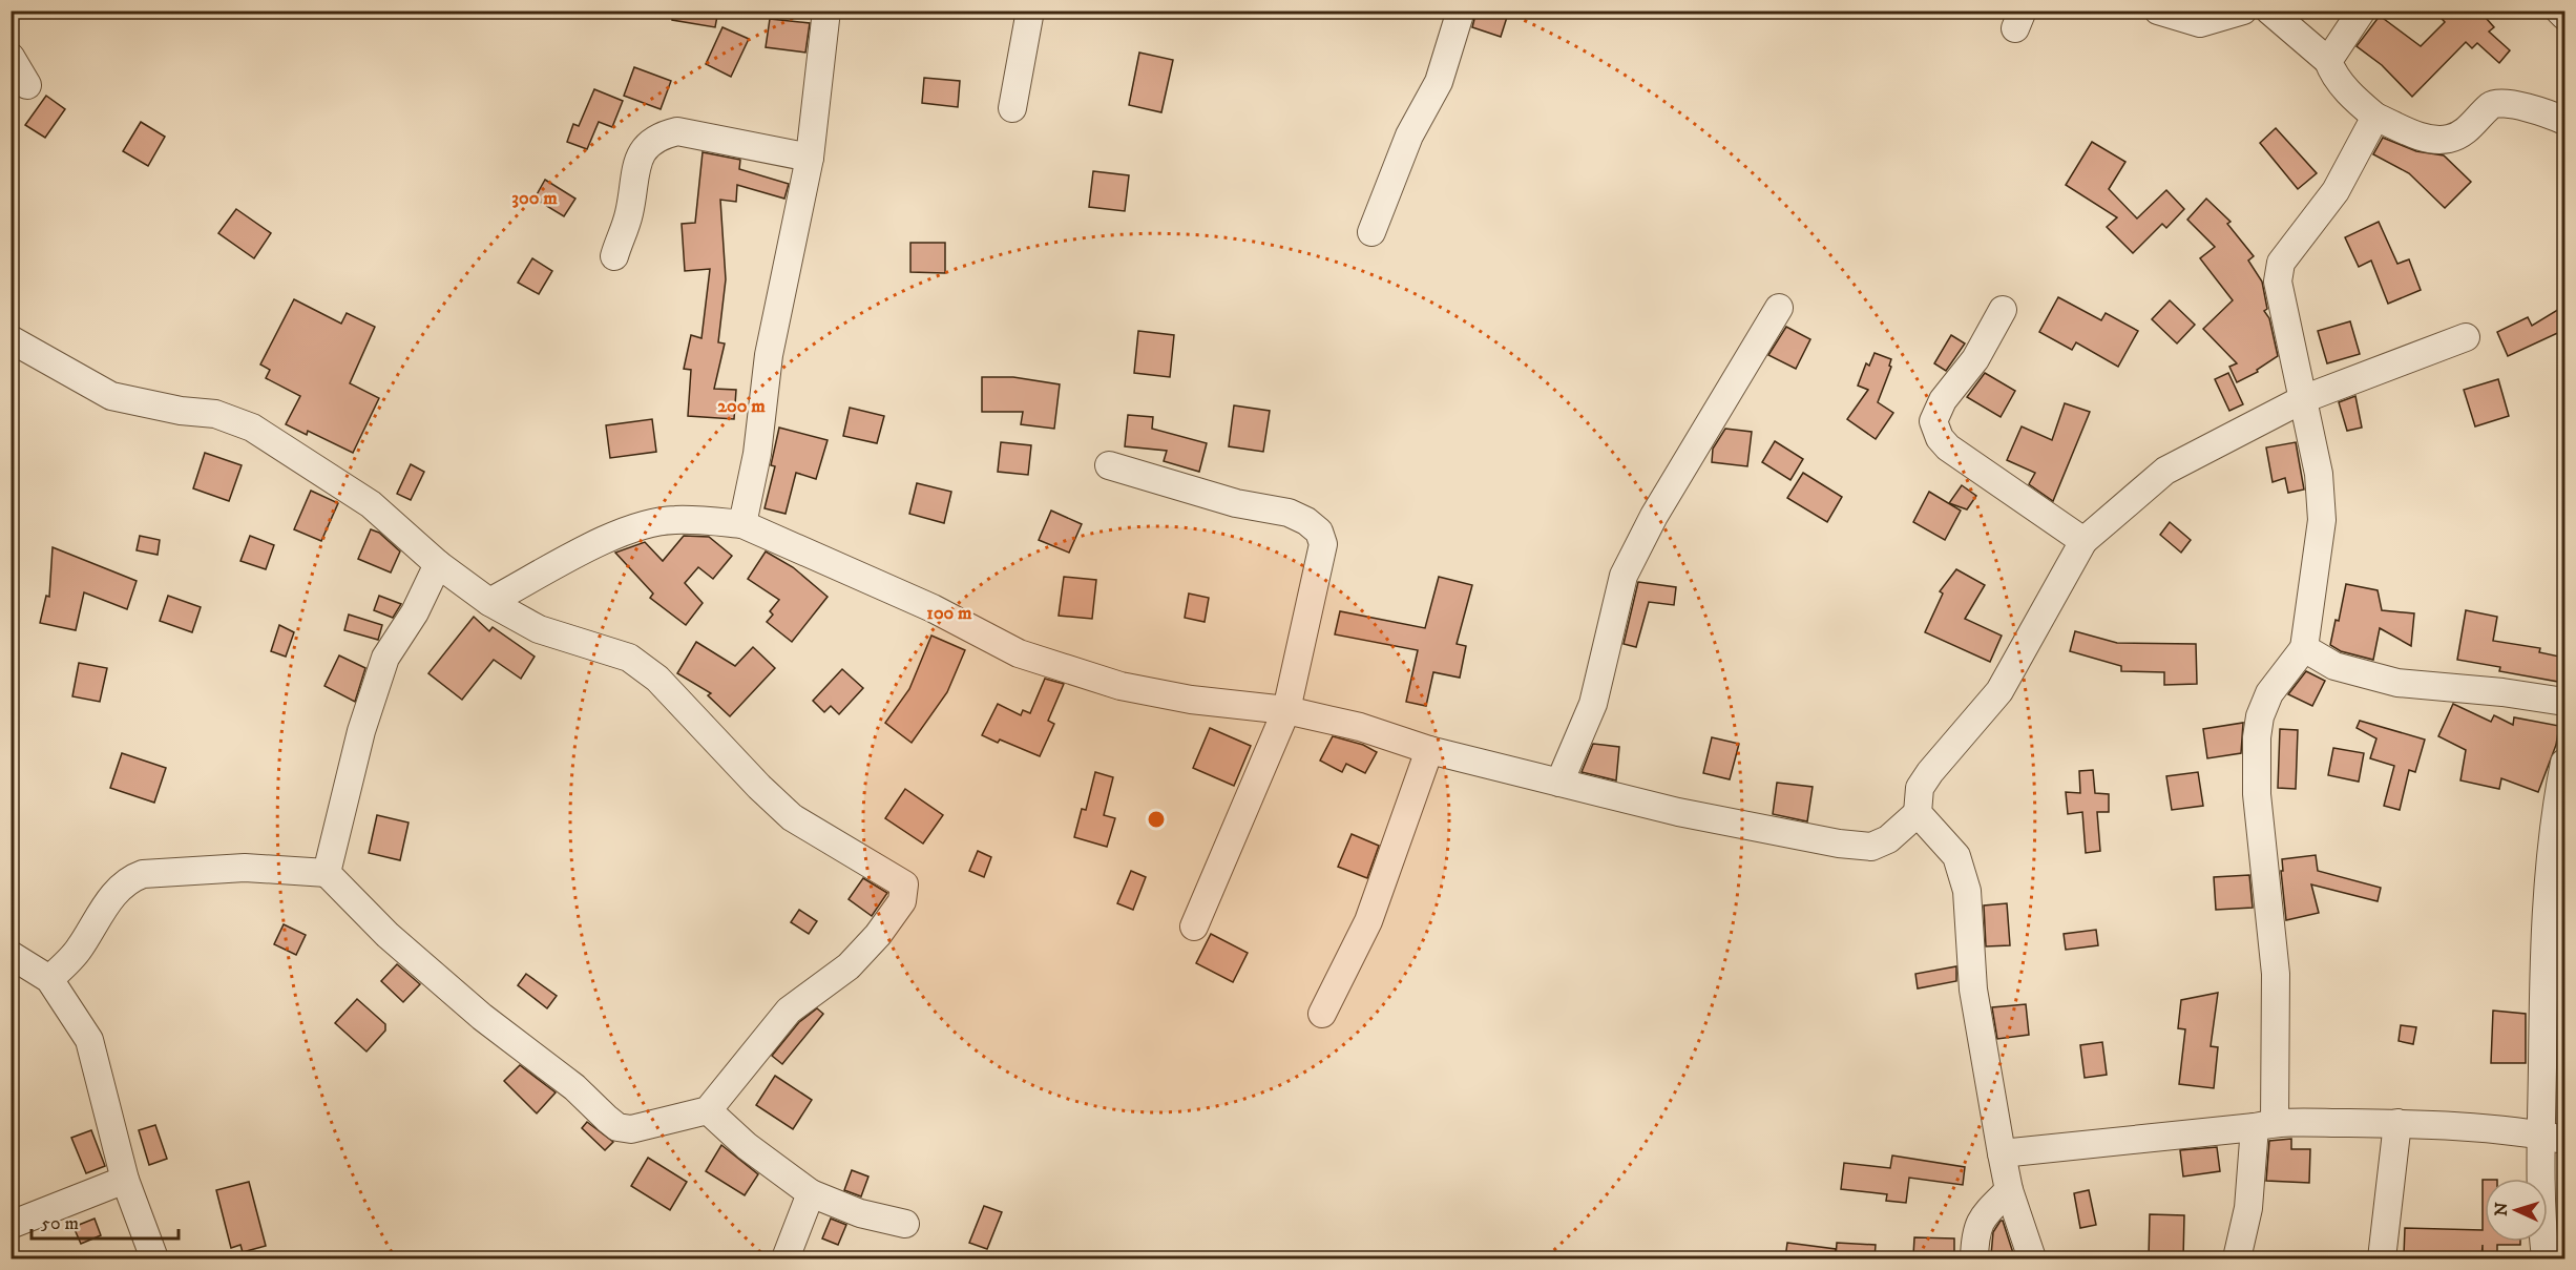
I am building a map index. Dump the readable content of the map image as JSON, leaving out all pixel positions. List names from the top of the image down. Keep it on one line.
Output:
{"scale_bar":"50 m","north":"left","rings":["300 m","200 m","100 m"]}
